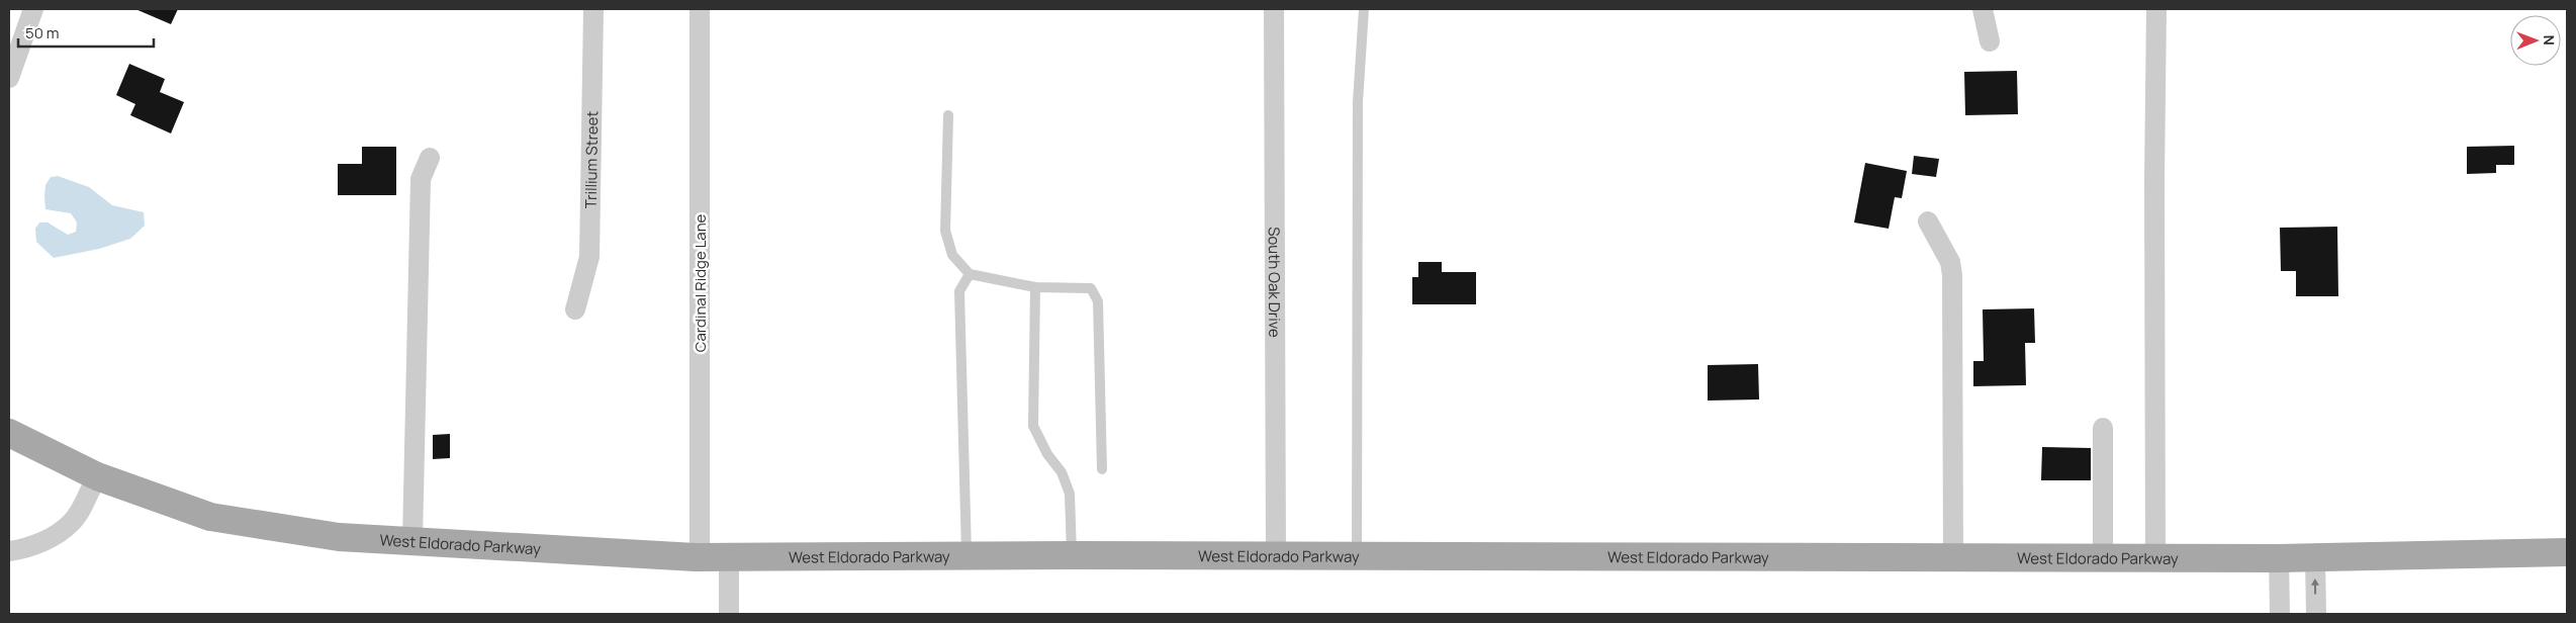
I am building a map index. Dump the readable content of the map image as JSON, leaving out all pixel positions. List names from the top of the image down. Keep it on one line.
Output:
{"streets":{"main road":["West Eldorado Parkway"],"street":["Trillium Street","South Oak Drive","Cardinal Ridge Lane"]},"crossings":[["South Oak Drive","West Eldorado Parkway"],["Cardinal Ridge Lane","West Eldorado Parkway"]],"scale_bar":"50 m","north":"right"}
